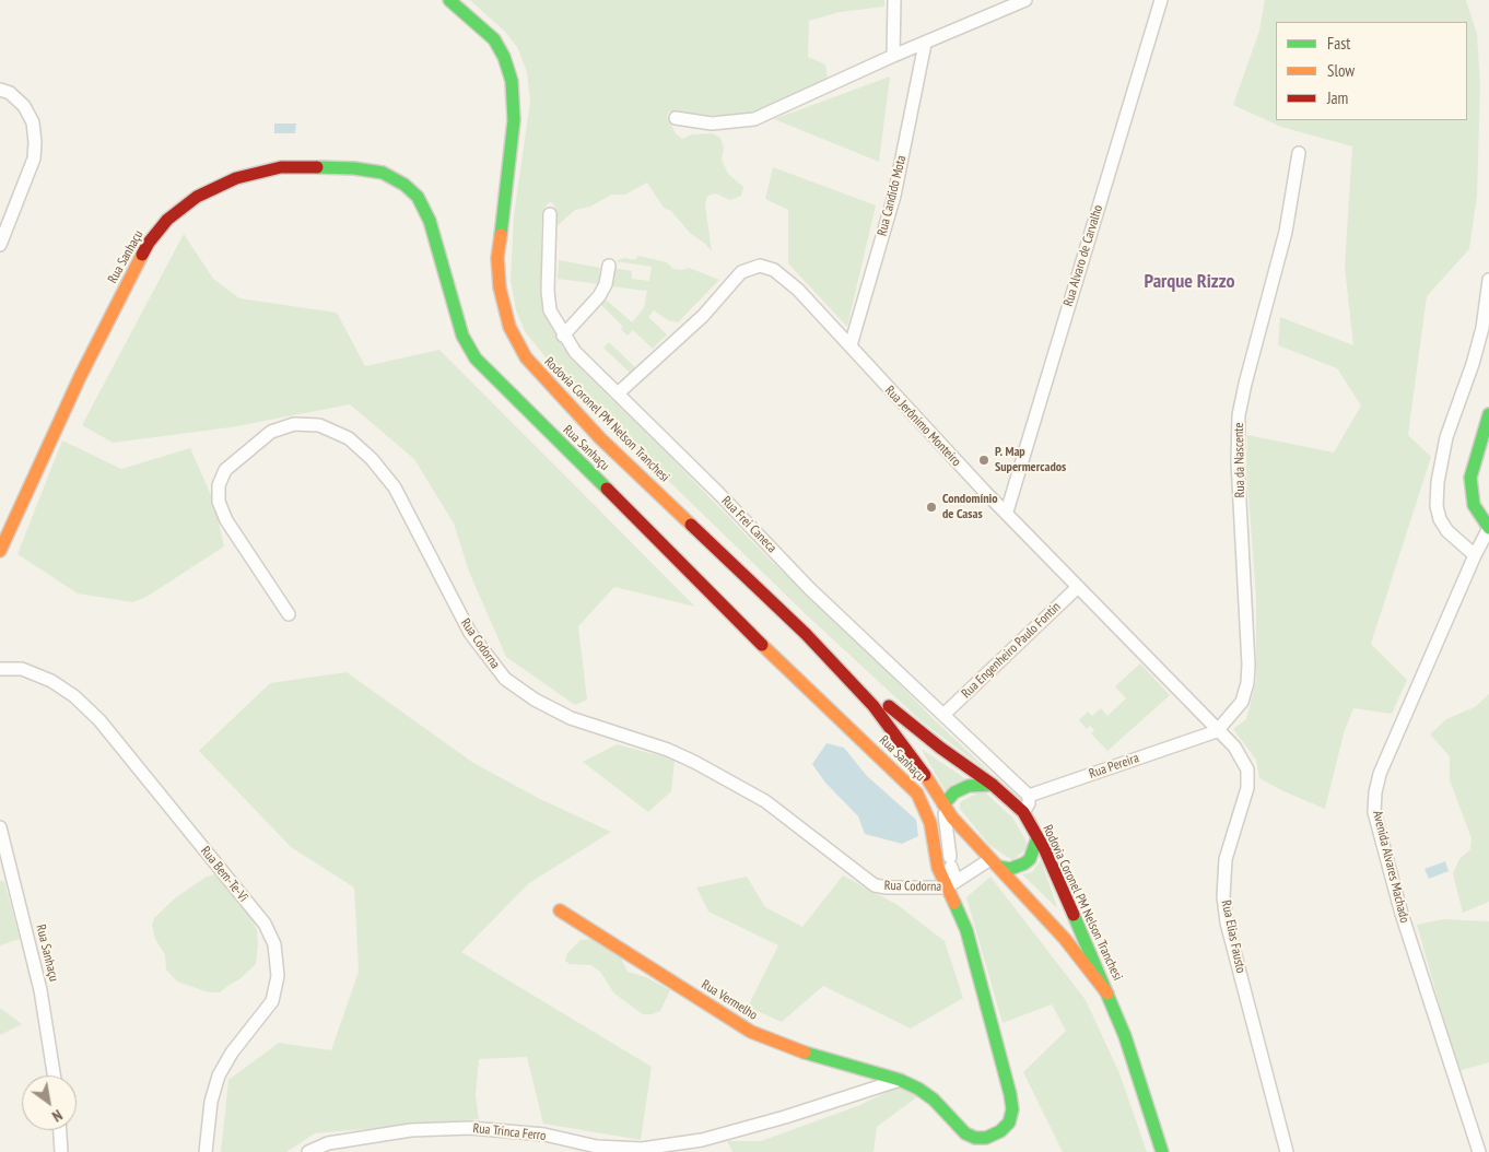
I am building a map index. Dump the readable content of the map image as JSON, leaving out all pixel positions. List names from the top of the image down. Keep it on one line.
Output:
{"streets":{"main road":["Rua Sanhaçu","Rodovia Coronel PM Nelson Tranchesi","Rua Vermelho"],"street":["Rua Candido Mota","Rua Alvaro de Carvalho","Rua Jerônimo Monteiro","Rua da Nascente","Rua Frei Caneca","Rua Codorna","Rua Engenheiro Paulo Fontin","Rua Pereira","Avenida Alvares Machado","Rua Bem-Te-Vi","Rua Elias Fausto","Rua Trinca Ferro"]},"crossings":[["Rua Candido Mota","Rua Jerônimo Monteiro"],["Rua Alvaro de Carvalho","Rua Jerônimo Monteiro"],["Rua Sanhaçu","Rua Codorna"],["Rua Sanhaçu","Rua Vermelho"],["Rua Sanhaçu","Rua Trinca Ferro"],["Rua Jerônimo Monteiro","Rua da Nascente"],["Rua Jerônimo Monteiro","Rua Frei Caneca"],["Rua Jerônimo Monteiro","Rua Engenheiro Paulo Fontin"],["Rua Jerônimo Monteiro","Rua Pereira"],["Rua Jerônimo Monteiro","Rua Elias Fausto"],["Rua da Nascente","Rua Pereira"],["Rua da Nascente","Rua Elias Fausto"],["Rua Frei Caneca","Rua Engenheiro Paulo Fontin"],["Rua Frei Caneca","Rua Pereira"],["Rua Pereira","Rua Elias Fausto"],["Rua Vermelho","Rua Trinca Ferro"]],"districts":["Parque Rizzo"],"places":["P. Map Supermercados","Condomínio de Casas"],"legend":["Fast","Slow","Jam"],"north":"bottom right"}
